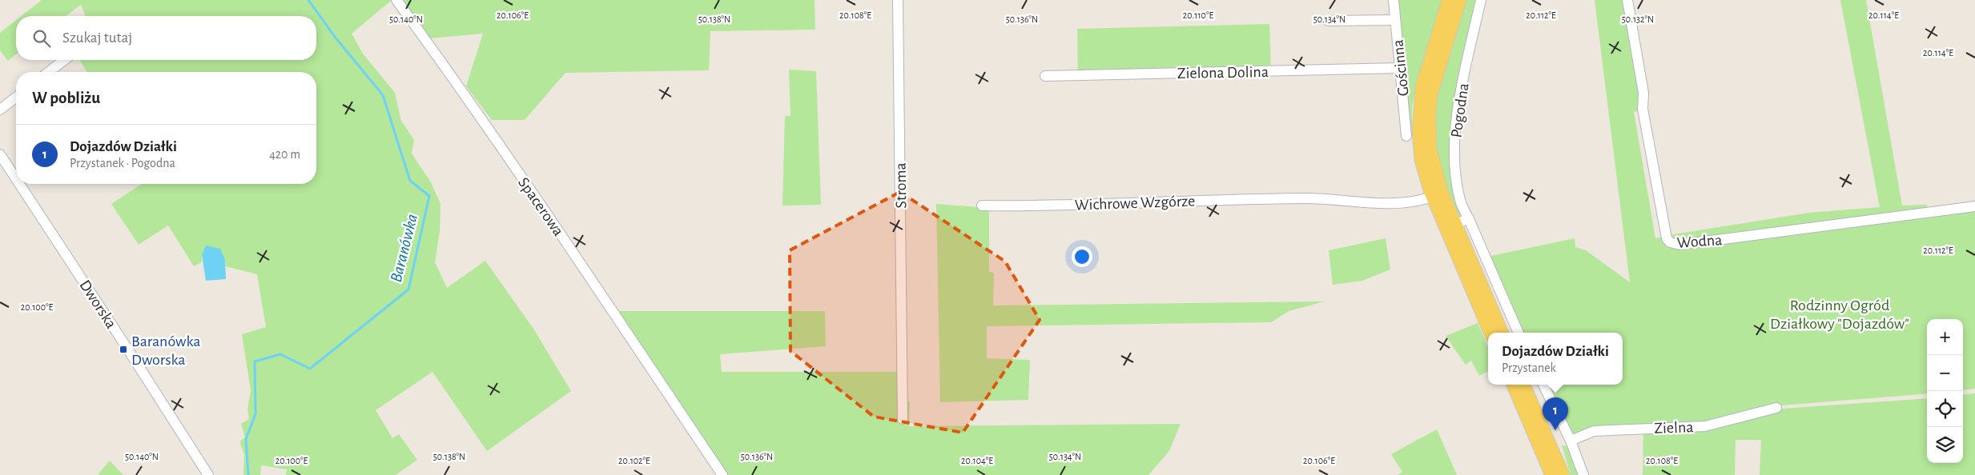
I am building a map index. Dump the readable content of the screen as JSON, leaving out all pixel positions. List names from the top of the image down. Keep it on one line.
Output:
{"streets":{"street":["Gościnna","Zielona Dolina","Pogodna","Stroma","Wichrowe Wzgórze","Spacerowa","Wodna","Dworska","Zielna"]},"crossings":[["Gościnna","Zielona Dolina"]],"water":["Baranówka"],"parks":["Rodzinny Ogród Działkowy \"Dojazdów\""],"places":{"transit":["Baranówka Dworska"]},"page":{"search":"Szukaj tutaj","heading":"W pobliżu","list":[{"mark":"1","name":"Dojazdów Działki","note":"Przystanek · Pogodna","value":"420 m"}],"map_buttons":["+","−"],"popup":["Dojazdów Działki","Przystanek"],"pins":"1"},"coordinates":["20.106°E","20.108°E","20.110°E","20.112°E","20.114°E","50.140°N","50.138°N","50.136°N","50.134°N","50.132°N","20.100°E","20.102°E","20.104°E"]}
